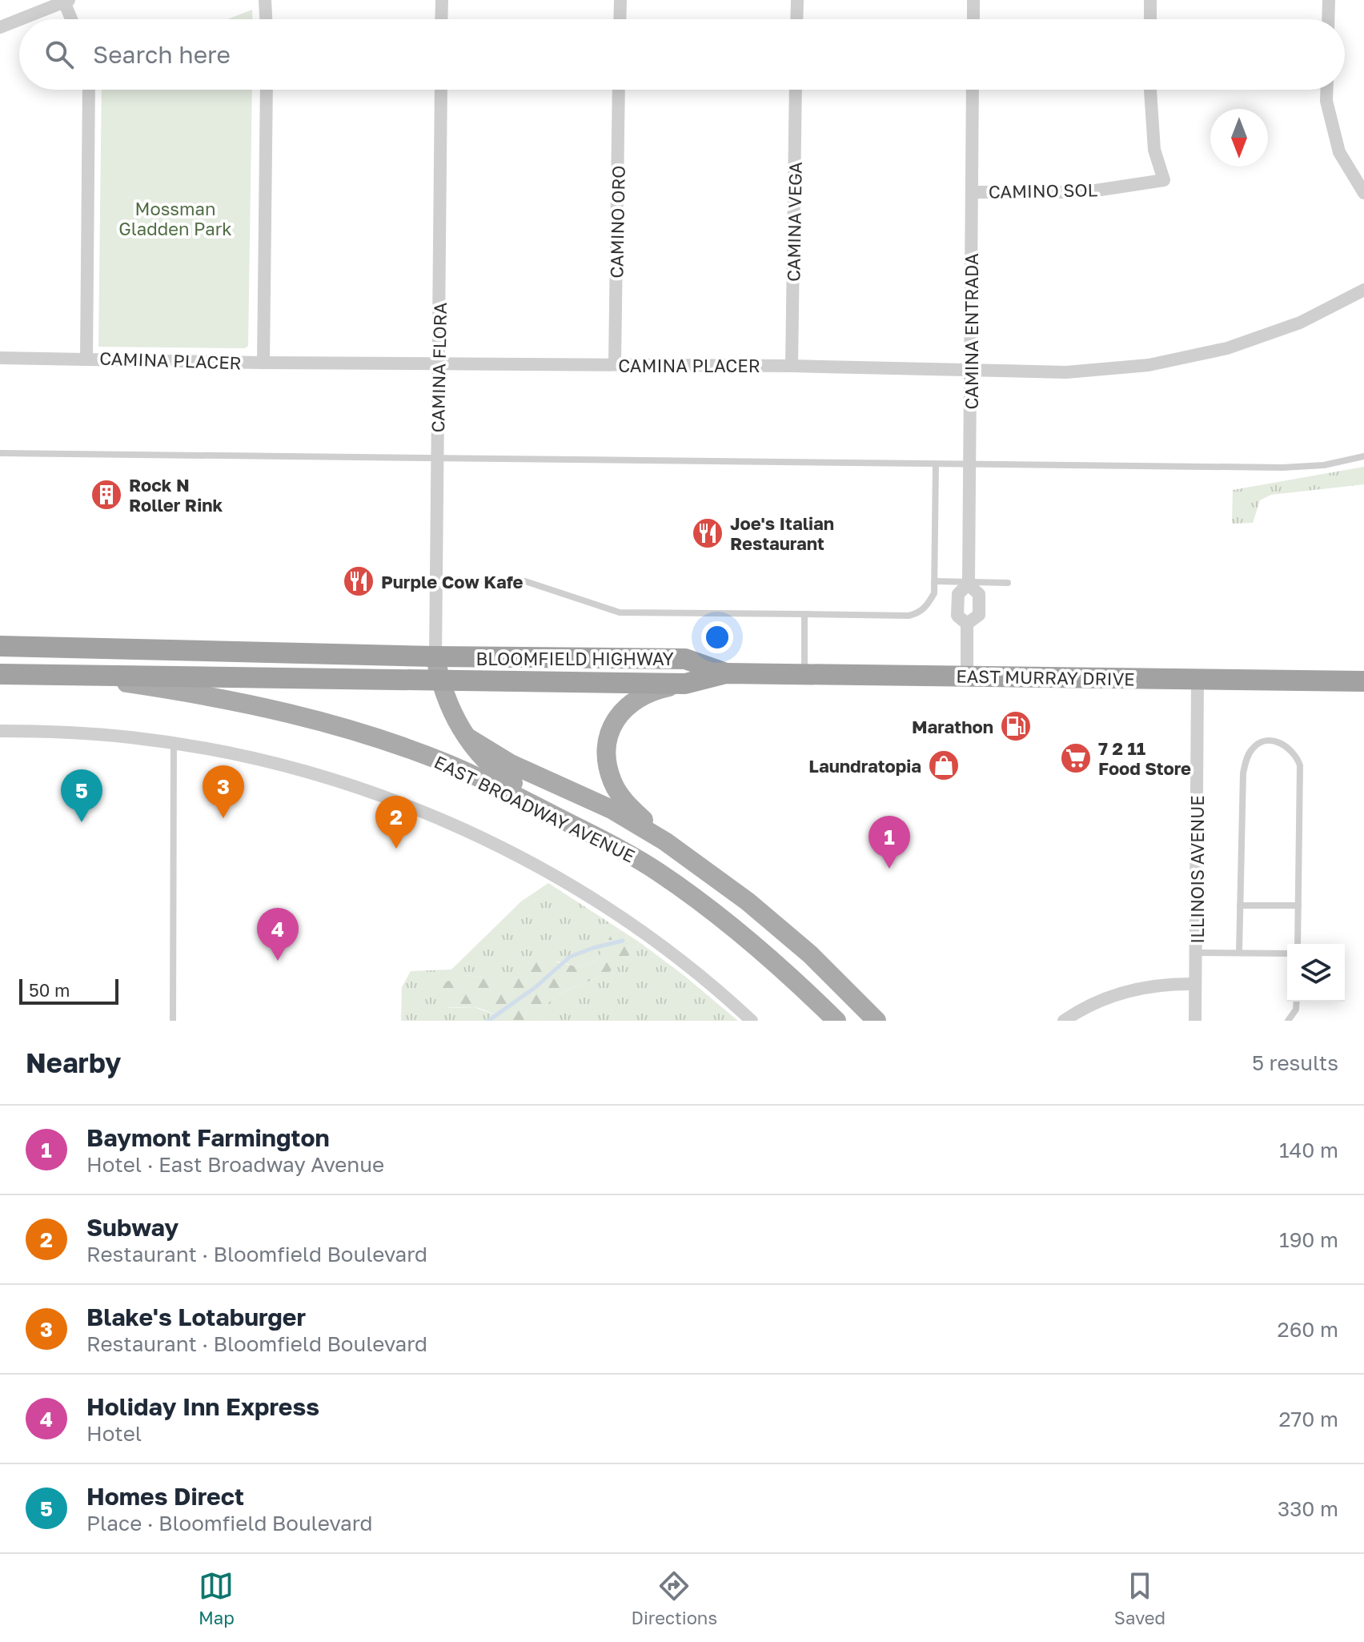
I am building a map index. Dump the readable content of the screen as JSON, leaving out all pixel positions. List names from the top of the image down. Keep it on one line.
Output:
{"streets":{"highway":["BLOOMFIELD HIGHWAY","EAST MURRAY DRIVE"],"main road":["EAST BROADWAY AVENUE"],"street":["CAMINO SOL","CAMINO ORO","CAMINA VEGA","CAMINA ENTRADA","CAMINA PLACER","CAMINA FLORA","ILLINOIS AVENUE"]},"crossings":[["CAMINO SOL","CAMINA ENTRADA"],["CAMINO ORO","CAMINA PLACER"],["CAMINA VEGA","CAMINA PLACER"],["CAMINA ENTRADA","CAMINA PLACER"],["CAMINA ENTRADA","EAST MURRAY DRIVE"],["CAMINA PLACER","CAMINA FLORA"],["CAMINA FLORA","BLOOMFIELD HIGHWAY"],["CAMINA FLORA","EAST BROADWAY AVENUE"],["BLOOMFIELD HIGHWAY","EAST MURRAY DRIVE"],["BLOOMFIELD HIGHWAY","EAST BROADWAY AVENUE"],["EAST MURRAY DRIVE","ILLINOIS AVENUE"]],"parks":["Mossman Gladden Park"],"places":{"building":["Rock N Roller Rink"],"restaurant":["Joe's Italian Restaurant","Purple Cow Kafe"],"fuel station":["Marathon"],"supermarket":["7 2 11 Food Store"],"shop":["Laundratopia"]},"scale_bar":"50 m","north":"bottom","page":{"search":"Search here","pins":["3","5","2","1","4"],"scale":"50 m","heading":["Nearby","5 results"],"list":[{"mark":"1","name":"Baymont Farmington","note":"Hotel · East Broadway Avenue","value":"140 m"},{"mark":"2","name":"Subway","note":"Restaurant · Bloomfield Boulevard","value":"190 m"},{"mark":"3","name":"Blake's Lotaburger","note":"Restaurant · Bloomfield Boulevard","value":"260 m"},{"mark":"4","name":"Holiday Inn Express","note":"Hotel","value":"270 m"},{"mark":"5","name":"Homes Direct","note":"Place · Bloomfield Boulevard","value":"330 m"}],"nav":["Map","Directions","Saved"]}}
